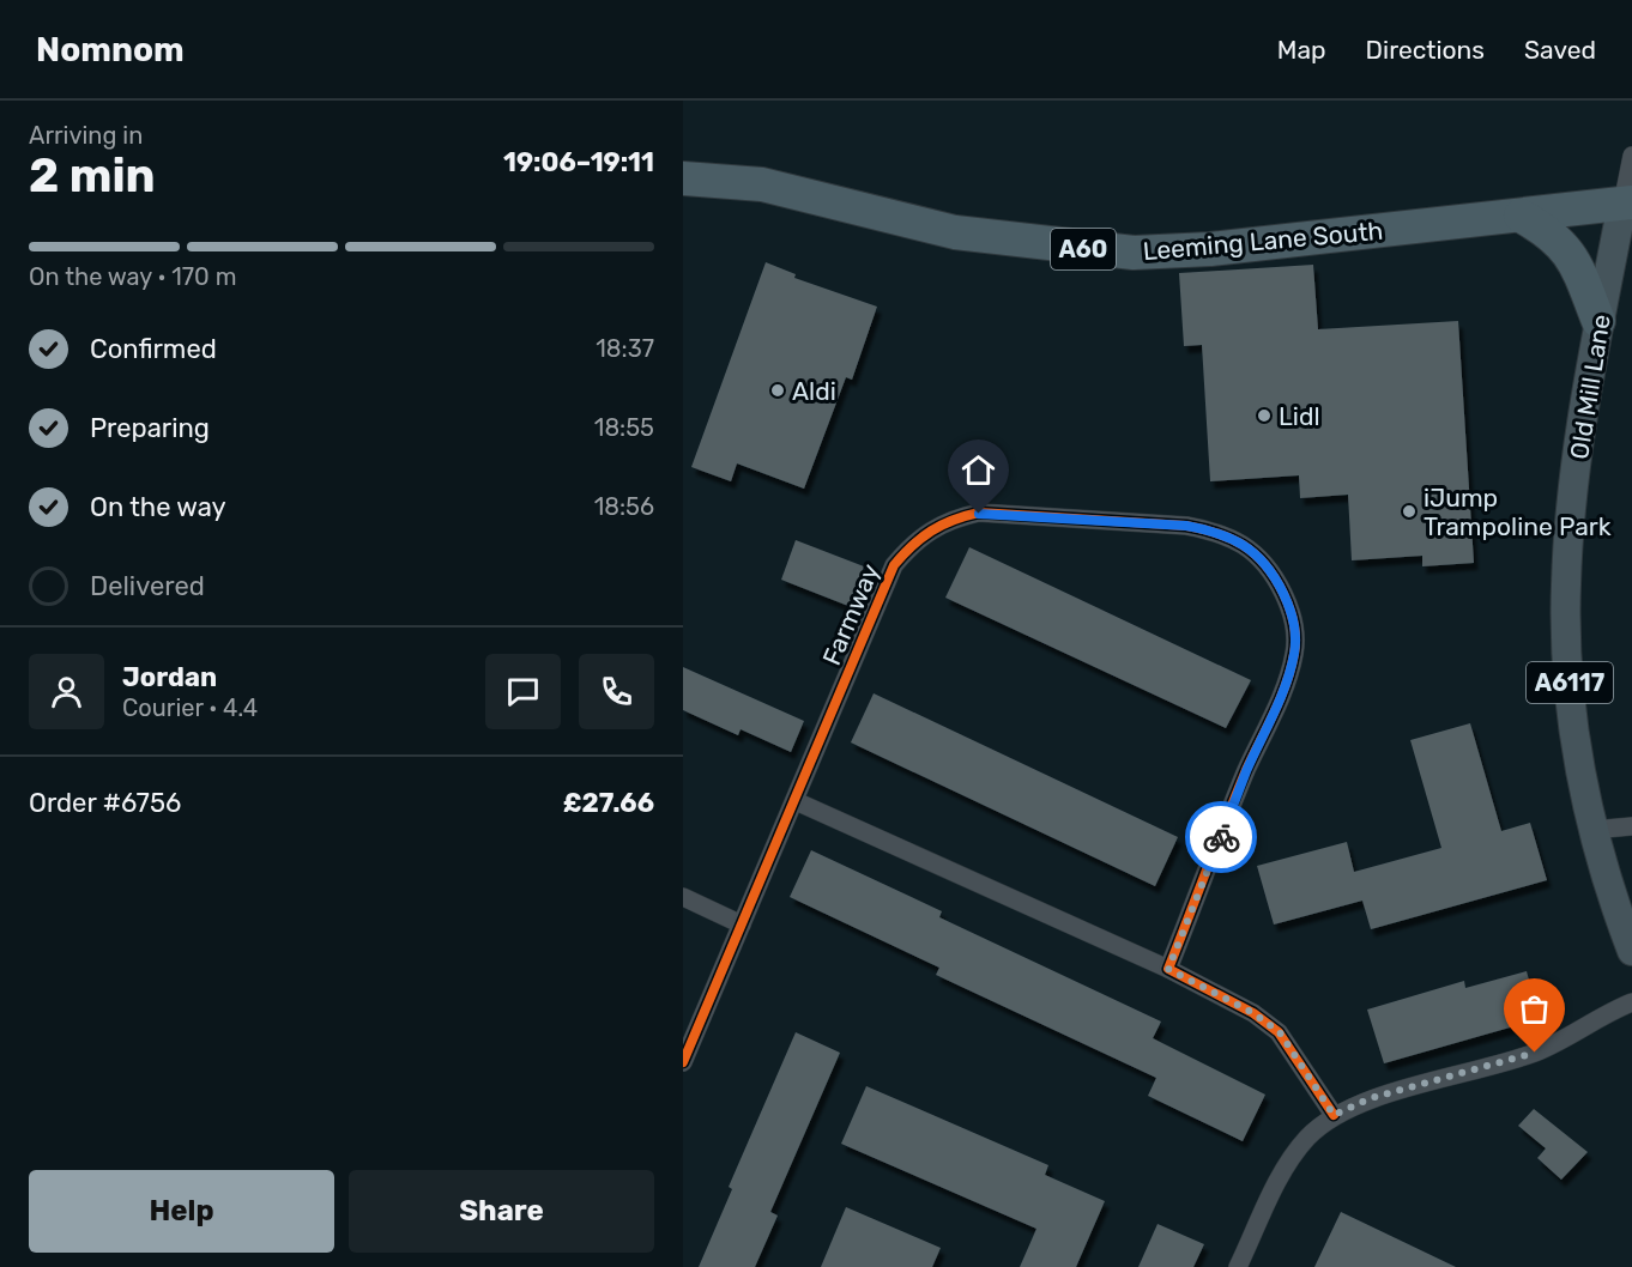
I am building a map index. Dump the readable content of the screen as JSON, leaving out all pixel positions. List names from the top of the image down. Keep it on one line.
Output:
{"streets":{"highway":["Leeming Lane South","A60"],"main road":["Old Mill Lane","A6117"],"street":["Farmway"]},"crossings":[["Leeming Lane South","Old Mill Lane"]],"places":["Aldi","Lidl","iJump Trampoline Park"],"page":{"header":"Nomnom","nav":["Map","Directions","Saved"],"heading":["2 min","Arriving in","19:06–19:11"],"panel":["Jordan","Courier · 4.4","Order #6756","£27.66"],"bar":"On the way · 170 m","list":[["Confirmed","18:37"],["Preparing","18:55"],["On the way","18:56"],"Delivered"],"buttons":["Help","Share"]}}
